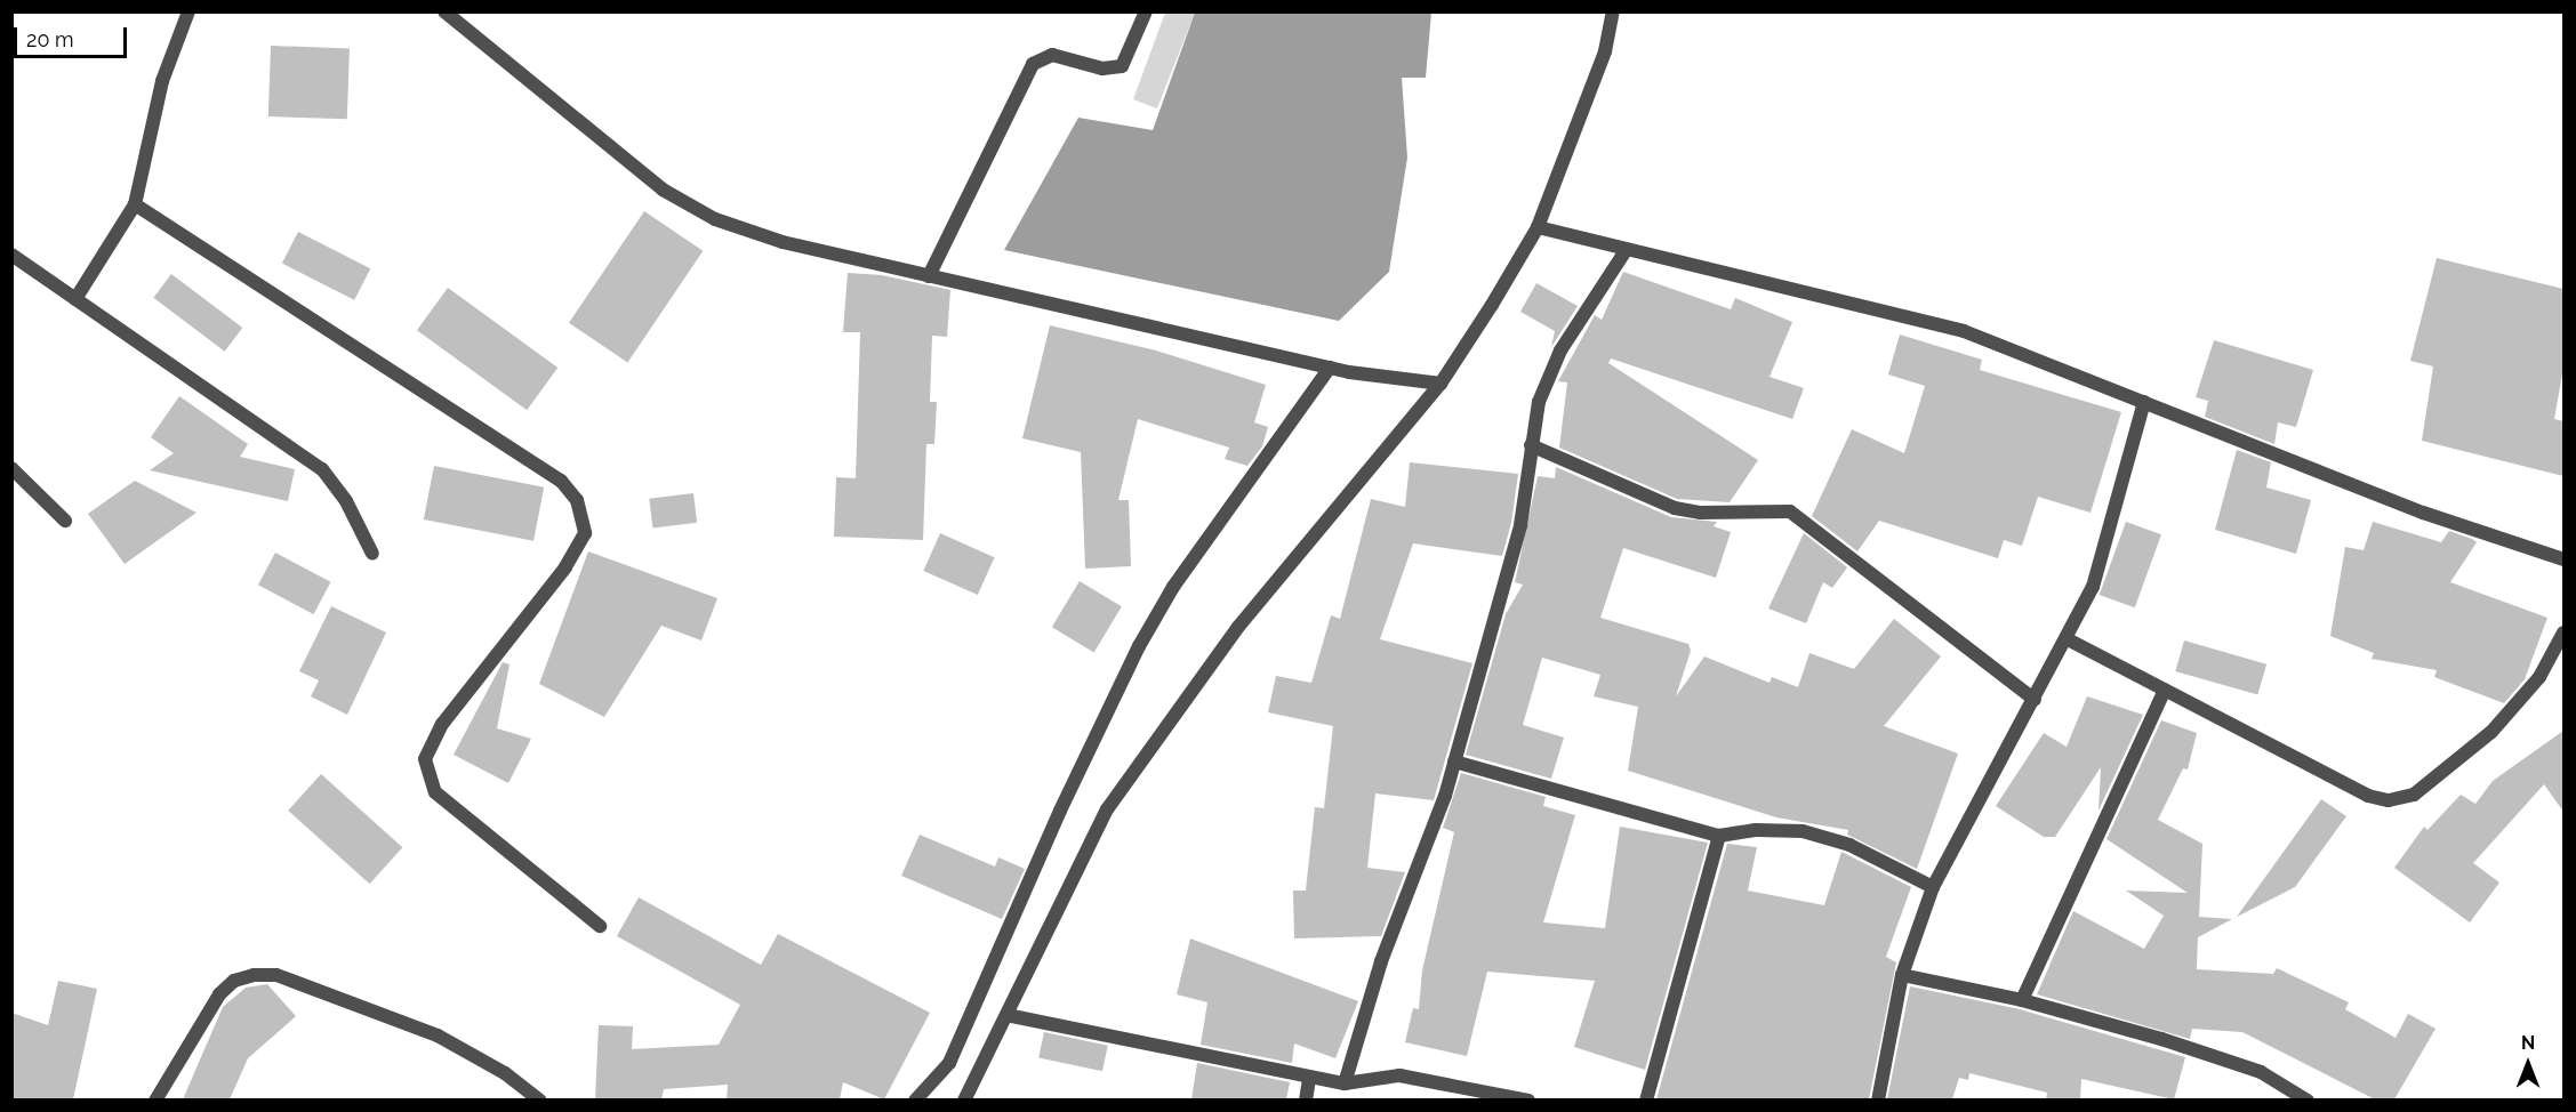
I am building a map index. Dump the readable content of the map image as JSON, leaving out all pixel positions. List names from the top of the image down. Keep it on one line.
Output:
{"scale_bar":"20 m","north":"top"}
